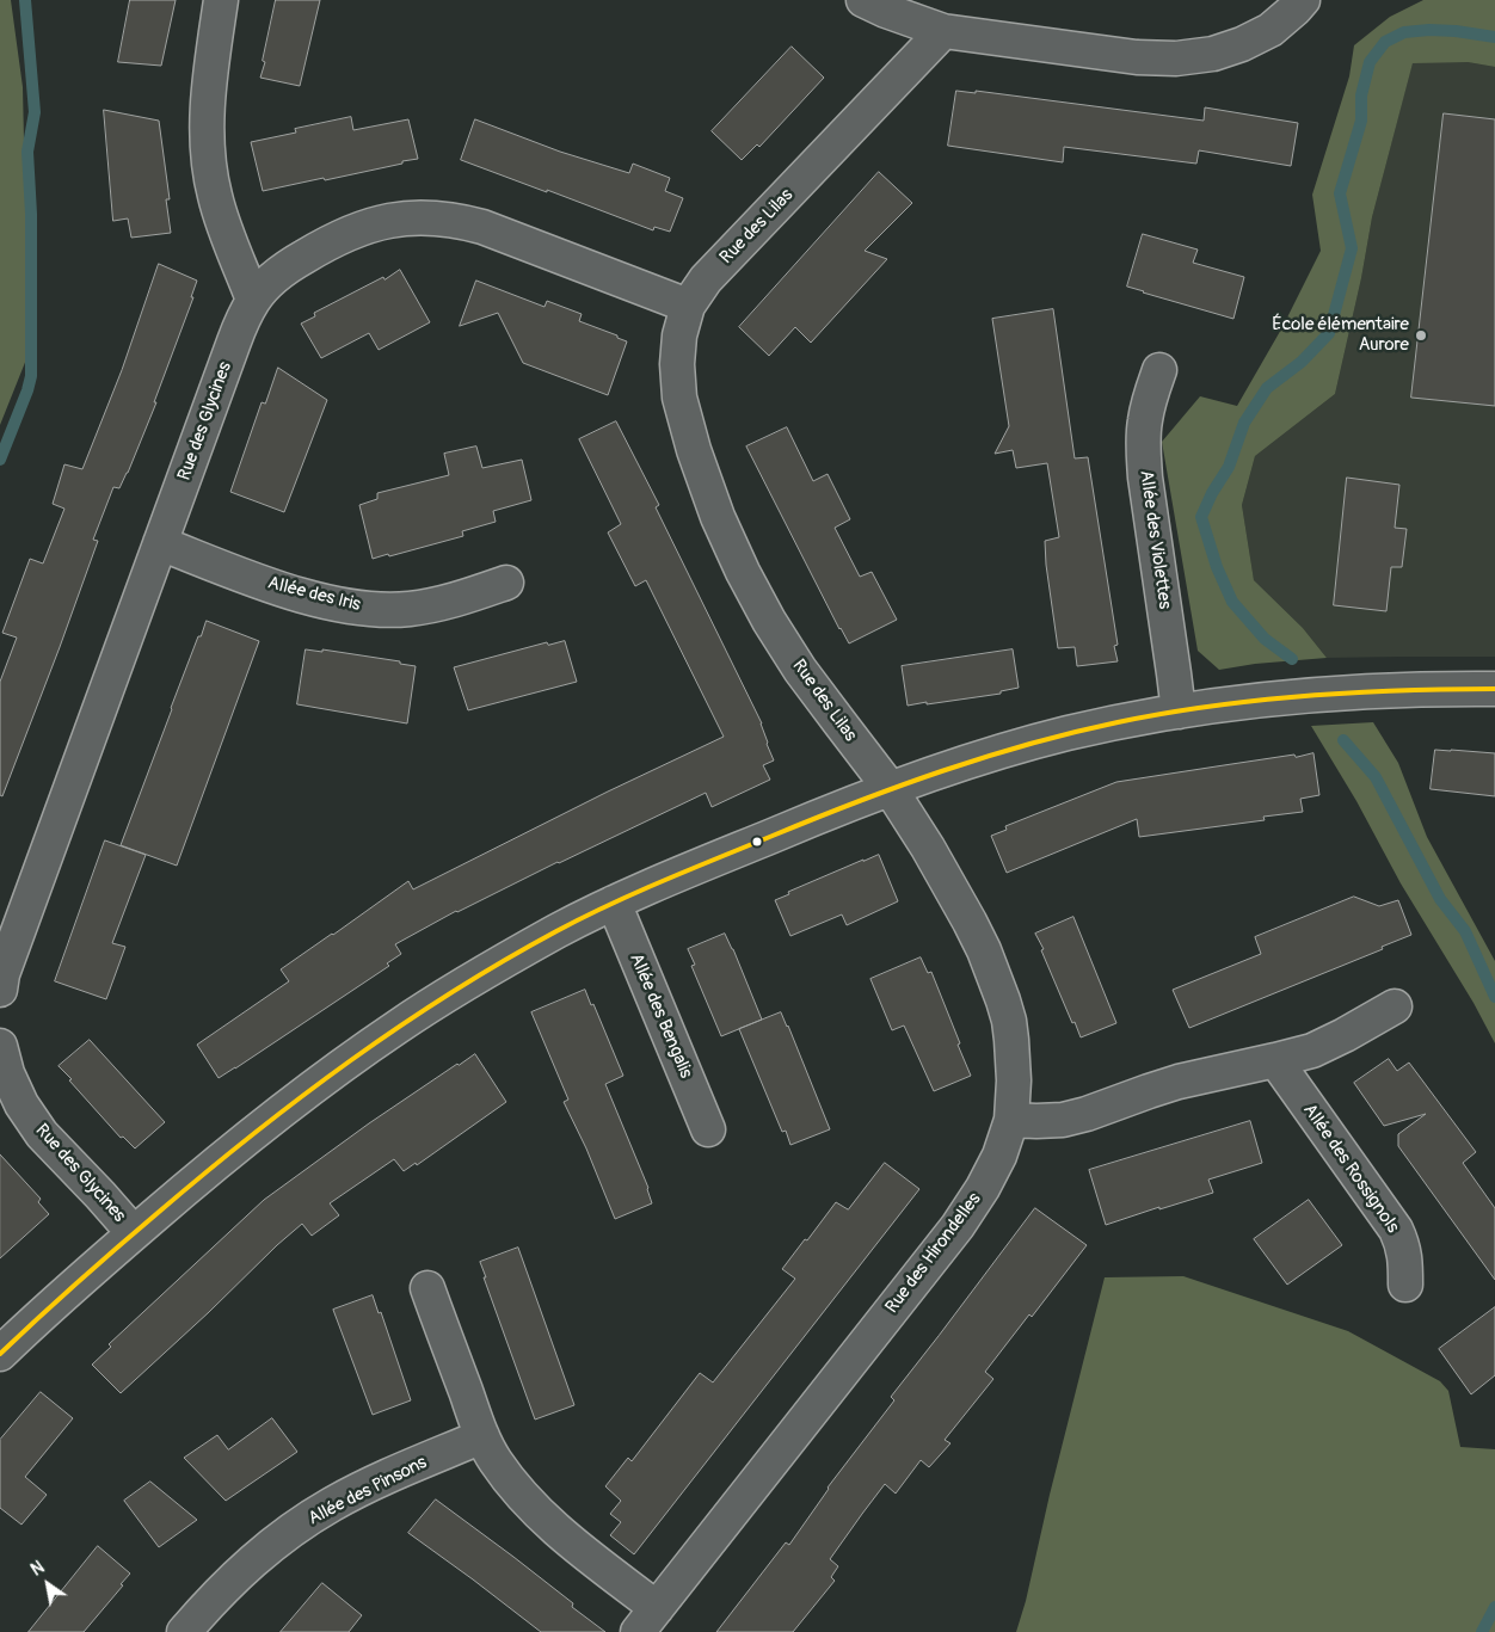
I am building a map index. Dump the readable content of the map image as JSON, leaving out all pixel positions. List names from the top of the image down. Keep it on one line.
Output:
{"streets":{"street":["Rue des Lilas","Rue des Glycines","Allée des Violettes","Allée des Iris","Allée des Bengalis","Allée des Rossignols","Rue des Hirondelles","Allée des Pinsons"]},"crossings":[["Rue des Lilas","Rue des Glycines"],["Rue des Lilas","Rue des Hirondelles"],["Rue des Glycines","Allée des Iris"]],"places":["École élémentaire Aurore"],"north":"top left"}
